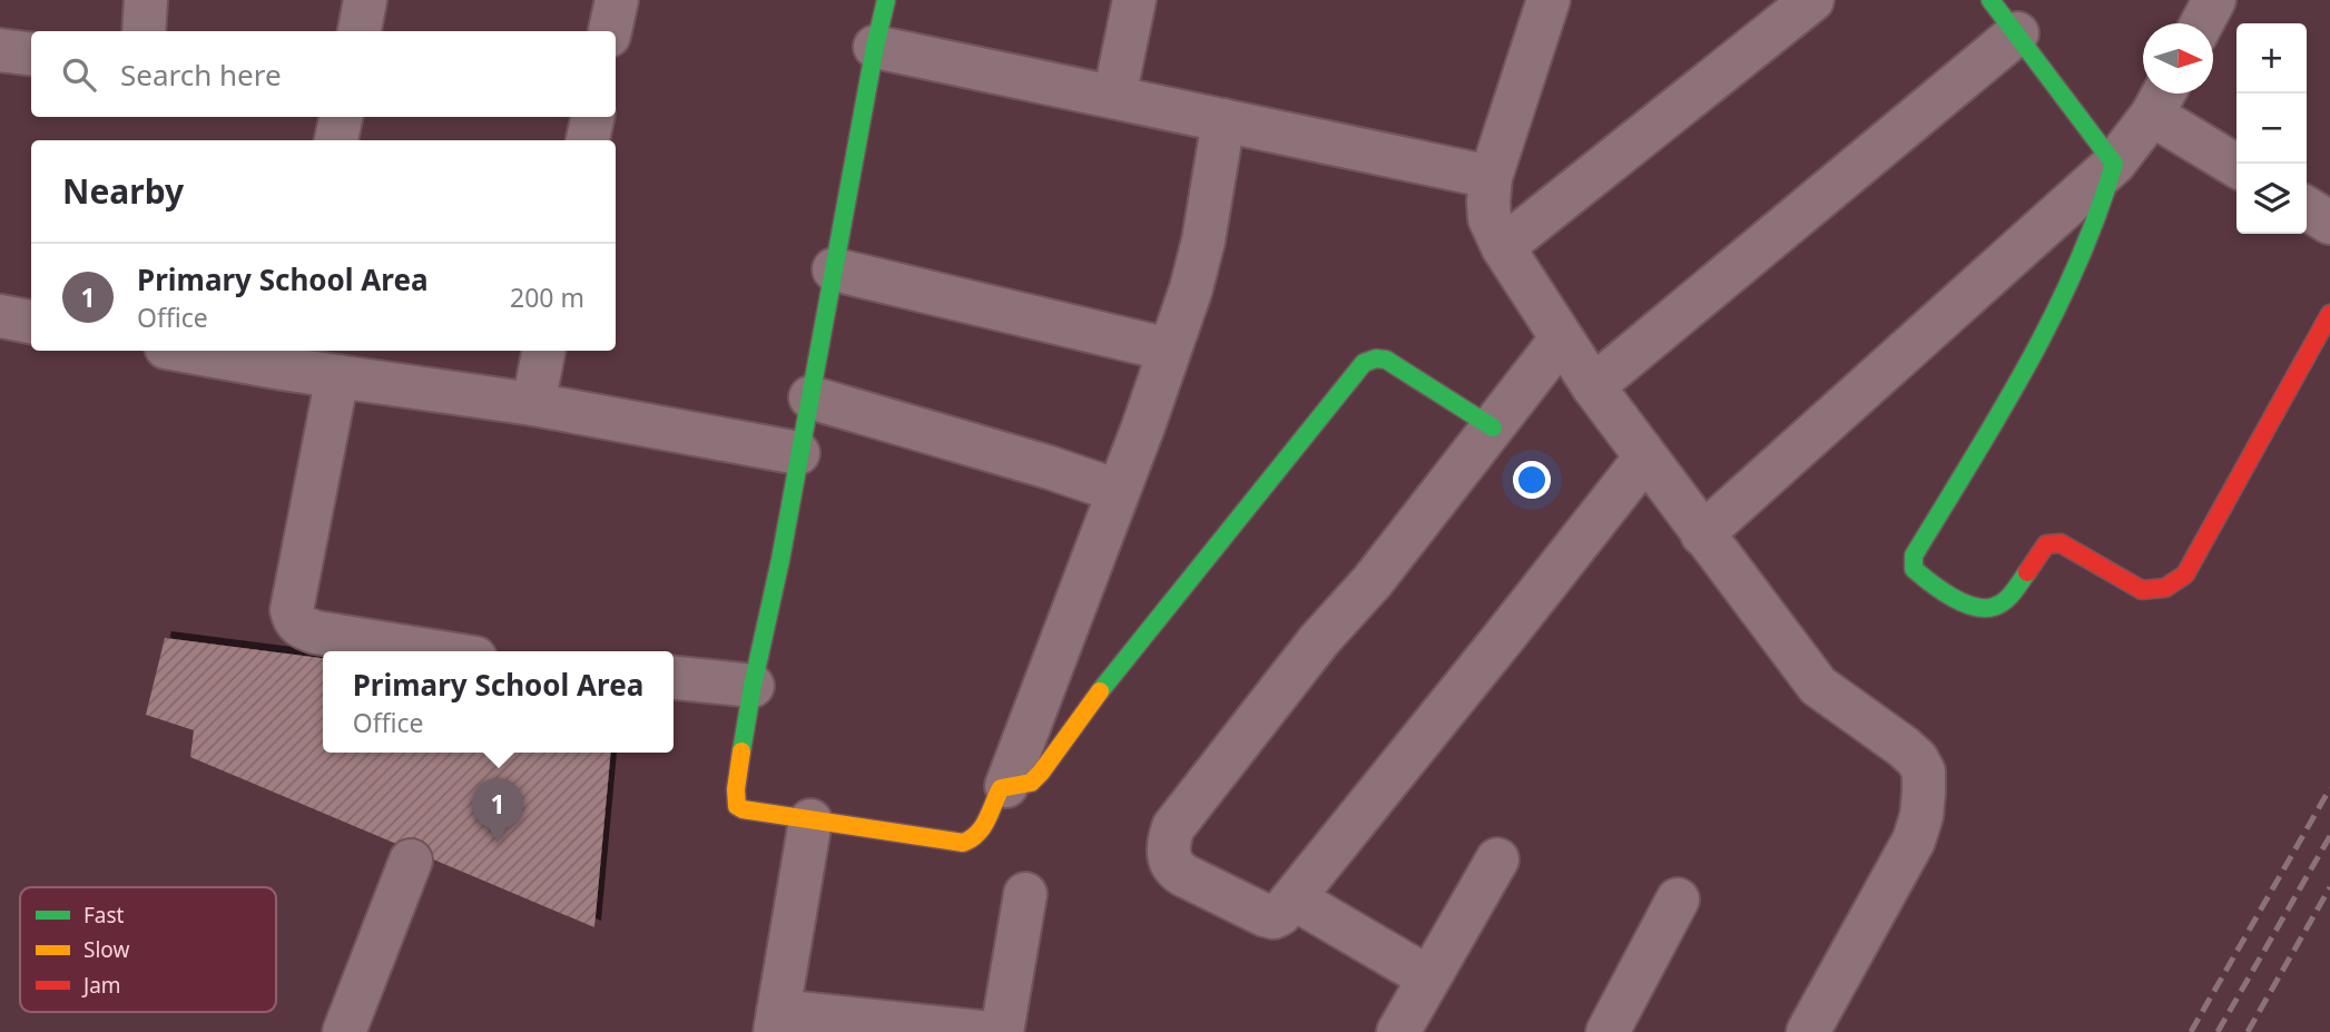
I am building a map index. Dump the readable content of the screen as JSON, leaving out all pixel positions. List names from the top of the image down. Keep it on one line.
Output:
{"legend":["Fast","Slow","Jam"],"north":"right","page":{"map_buttons":["+","−"],"search":"Search here","heading":"Nearby","list":[{"mark":"1","name":"Primary School Area","note":"Office","value":"200 m"}],"popup":["Primary School Area","Office"],"pins":"1"}}
